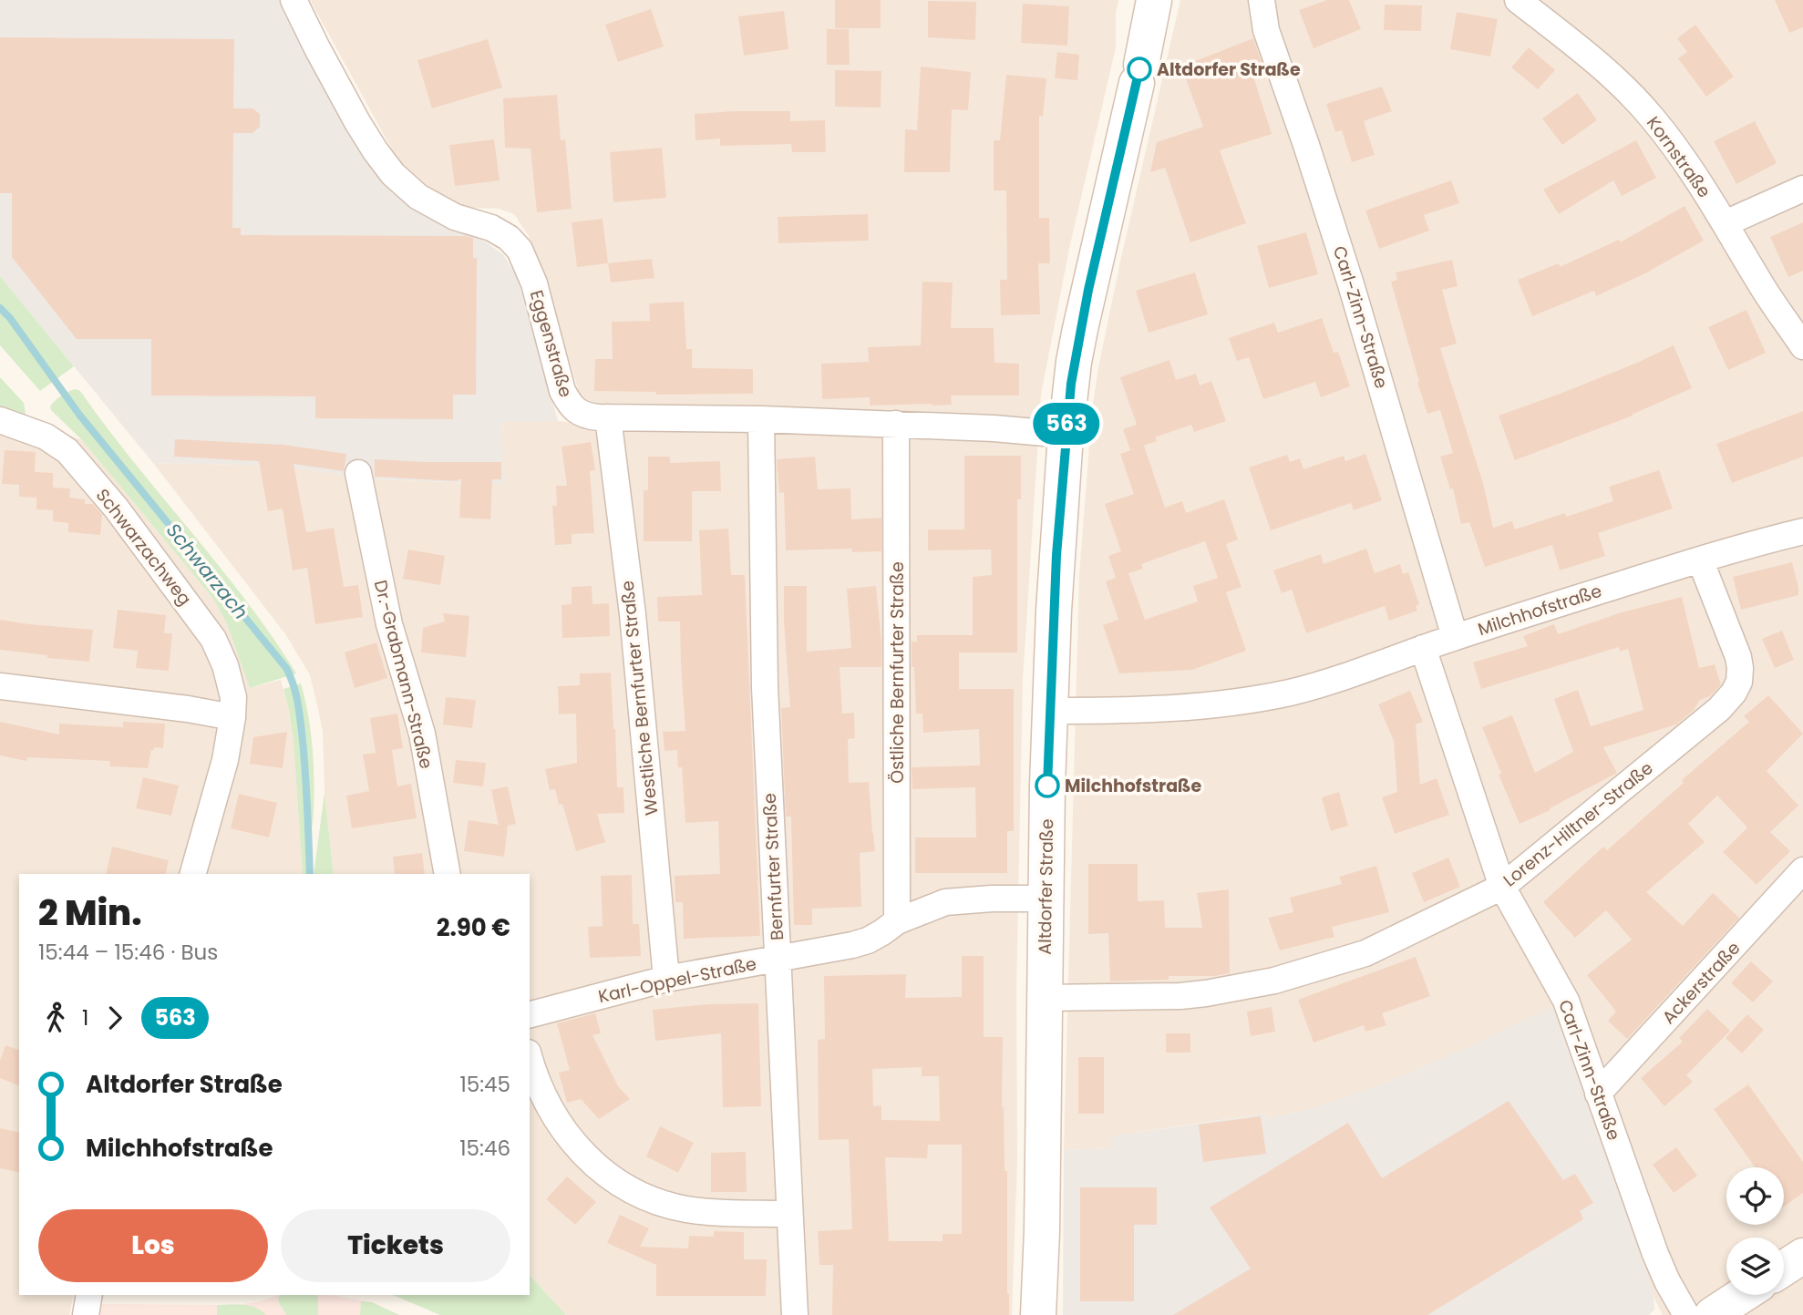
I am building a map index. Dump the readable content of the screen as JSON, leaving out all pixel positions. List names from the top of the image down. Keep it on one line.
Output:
{"streets":{"main road":["Altdorfer Straße"],"street":["Kornstraße","Carl-Zinn-Straße","Eggenstraße","Schwarzachweg","Milchhofstraße","Östliche Bernfurter Straße","Dr.-Grabmann-Straße","Westliche Bernfurter Straße","Lorenz-Hiltner-Straße","Bernfurter Straße","Karl-Oppel-Straße","Ackerstraße"]},"crossings":[["Carl-Zinn-Straße","Milchhofstraße"],["Carl-Zinn-Straße","Lorenz-Hiltner-Straße"],["Carl-Zinn-Straße","Ackerstraße"],["Eggenstraße","Östliche Bernfurter Straße"],["Eggenstraße","Westliche Bernfurter Straße"],["Eggenstraße","Bernfurter Straße"],["Eggenstraße","Altdorfer Straße"],["Milchhofstraße","Lorenz-Hiltner-Straße"],["Milchhofstraße","Altdorfer Straße"],["Östliche Bernfurter Straße","Karl-Oppel-Straße"],["Westliche Bernfurter Straße","Karl-Oppel-Straße"],["Lorenz-Hiltner-Straße","Altdorfer Straße"],["Bernfurter Straße","Karl-Oppel-Straße"],["Altdorfer Straße","Karl-Oppel-Straße"]],"water":["Schwarzach"],"places":["Altdorfer Straße","Milchhofstraße"],"lines":["bus line 563"],"page":{"on_map":"563","heading":["2 Min.","15:44 – 15:46 · Bus","2.90 €"],"legs":["1","563"],"list":[{"name":"Altdorfer Straße","value":"15:45"},{"name":"Milchhofstraße","value":"15:46"}],"buttons":["Los","Tickets"]}}
